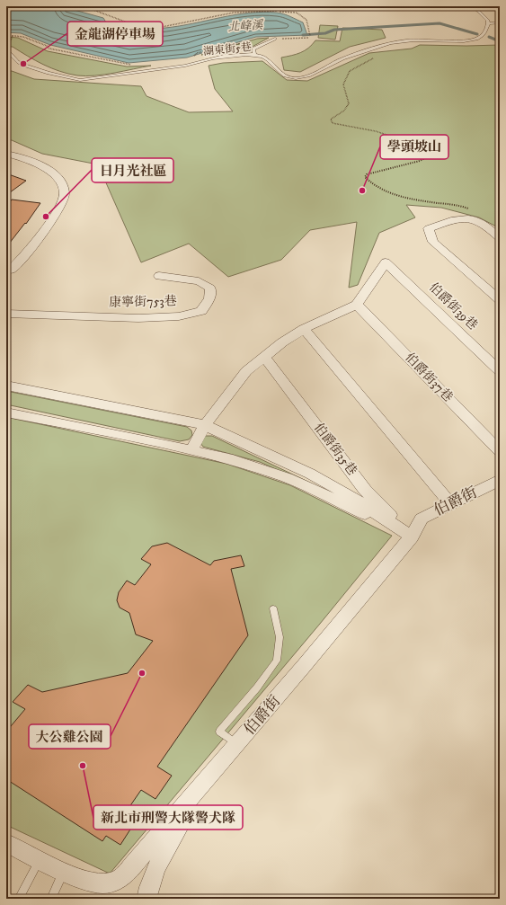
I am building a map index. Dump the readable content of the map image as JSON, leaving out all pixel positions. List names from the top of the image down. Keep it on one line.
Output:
{"streets":{"street":["康寧街753巷","伯爵街39巷","伯爵街37巷","伯爵街35巷","伯爵街"],"lane":["湖東街5巷"]},"crossings":[["伯爵街39巷","伯爵街37巷"],["伯爵街35巷","伯爵街"]],"water":["北峰溪"],"places":["金龍湖停車場","學頭坡山","日月光社區","大公雞公園","新北市刑警大隊警犬隊"]}
